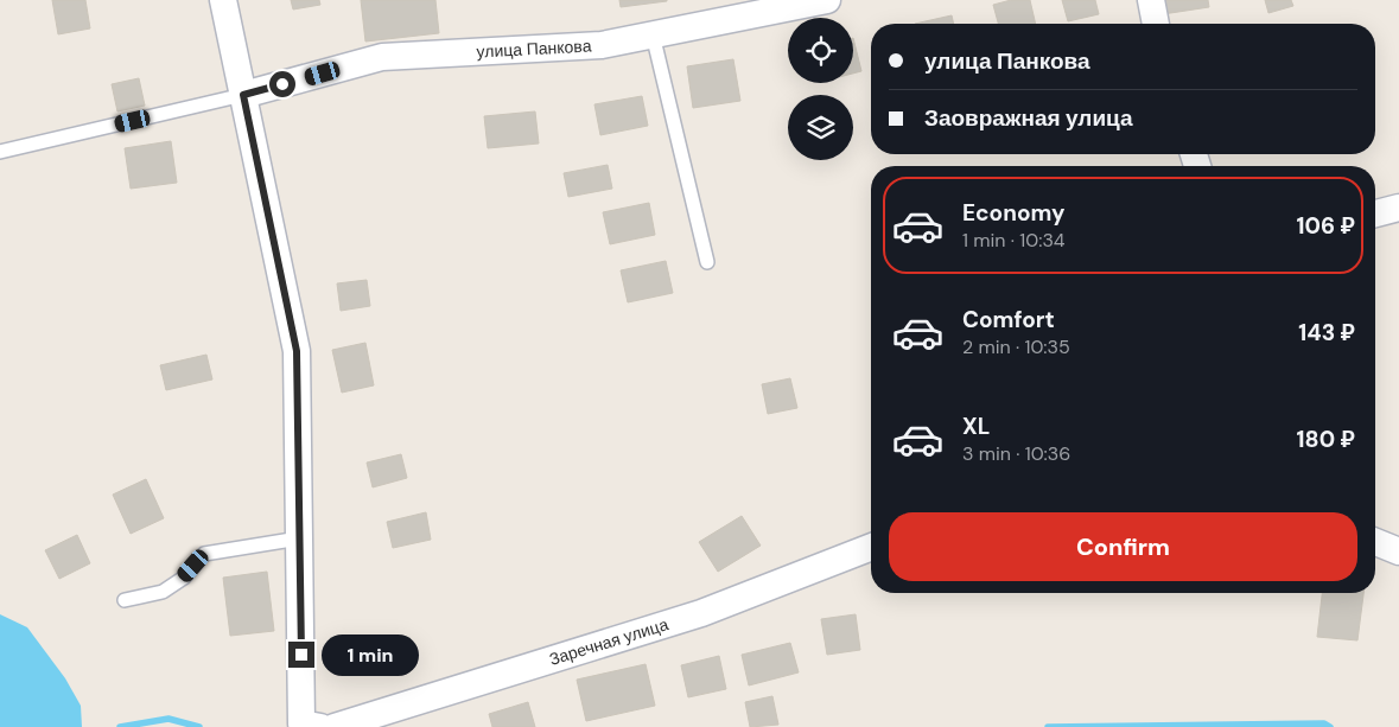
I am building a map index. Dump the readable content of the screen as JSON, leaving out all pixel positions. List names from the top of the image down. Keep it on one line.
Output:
{"streets":{"street":["улица Панкова","Заречная улица"]},"page":{"banner":["улица Панкова","Заовражная улица"],"list":[{"name":"Economy","note":"1 min · 10:34","value":"106 ₽"},{"name":"Comfort","note":"2 min · 10:35","value":"143 ₽"},{"name":"XL","note":"3 min · 10:36","value":"180 ₽"}],"buttons":"Confirm","bubble":"1 min"}}
